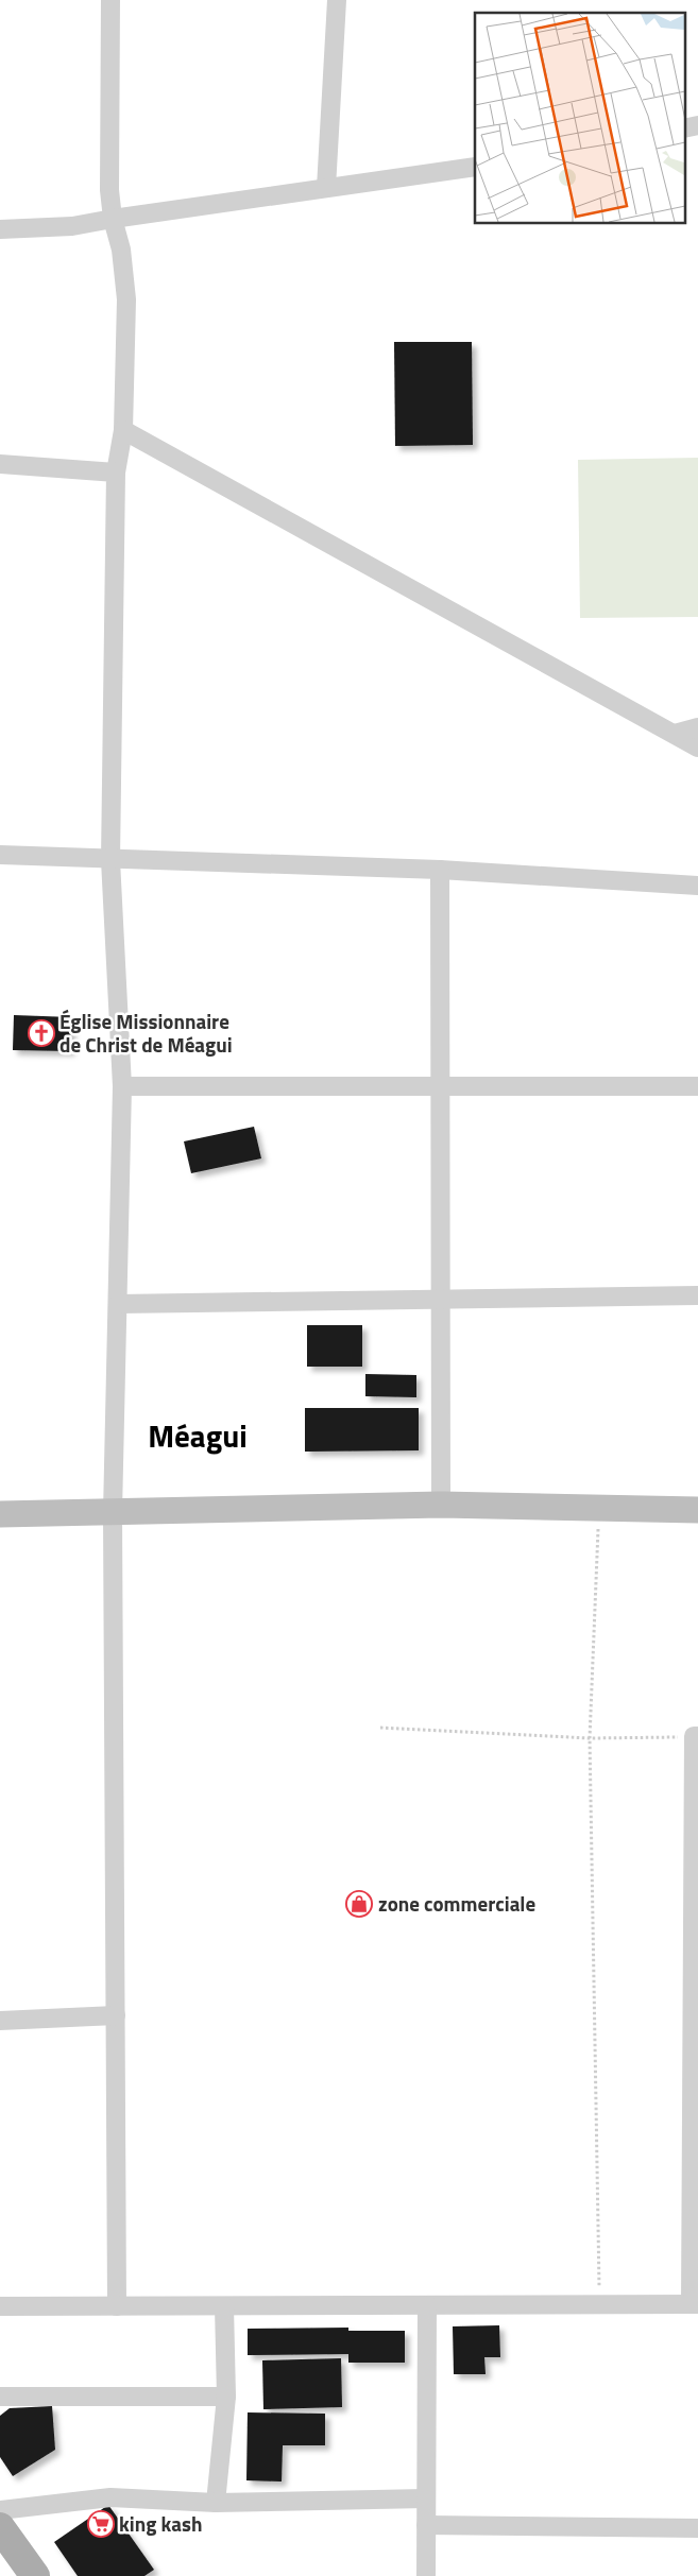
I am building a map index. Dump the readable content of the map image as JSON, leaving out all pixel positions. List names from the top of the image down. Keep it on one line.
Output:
{"districts":["Méagui"],"places":{"church":["Église Missionnaire de Christ de Méagui"],"shop":["zone commerciale"],"supermarket":["king kash"]}}
